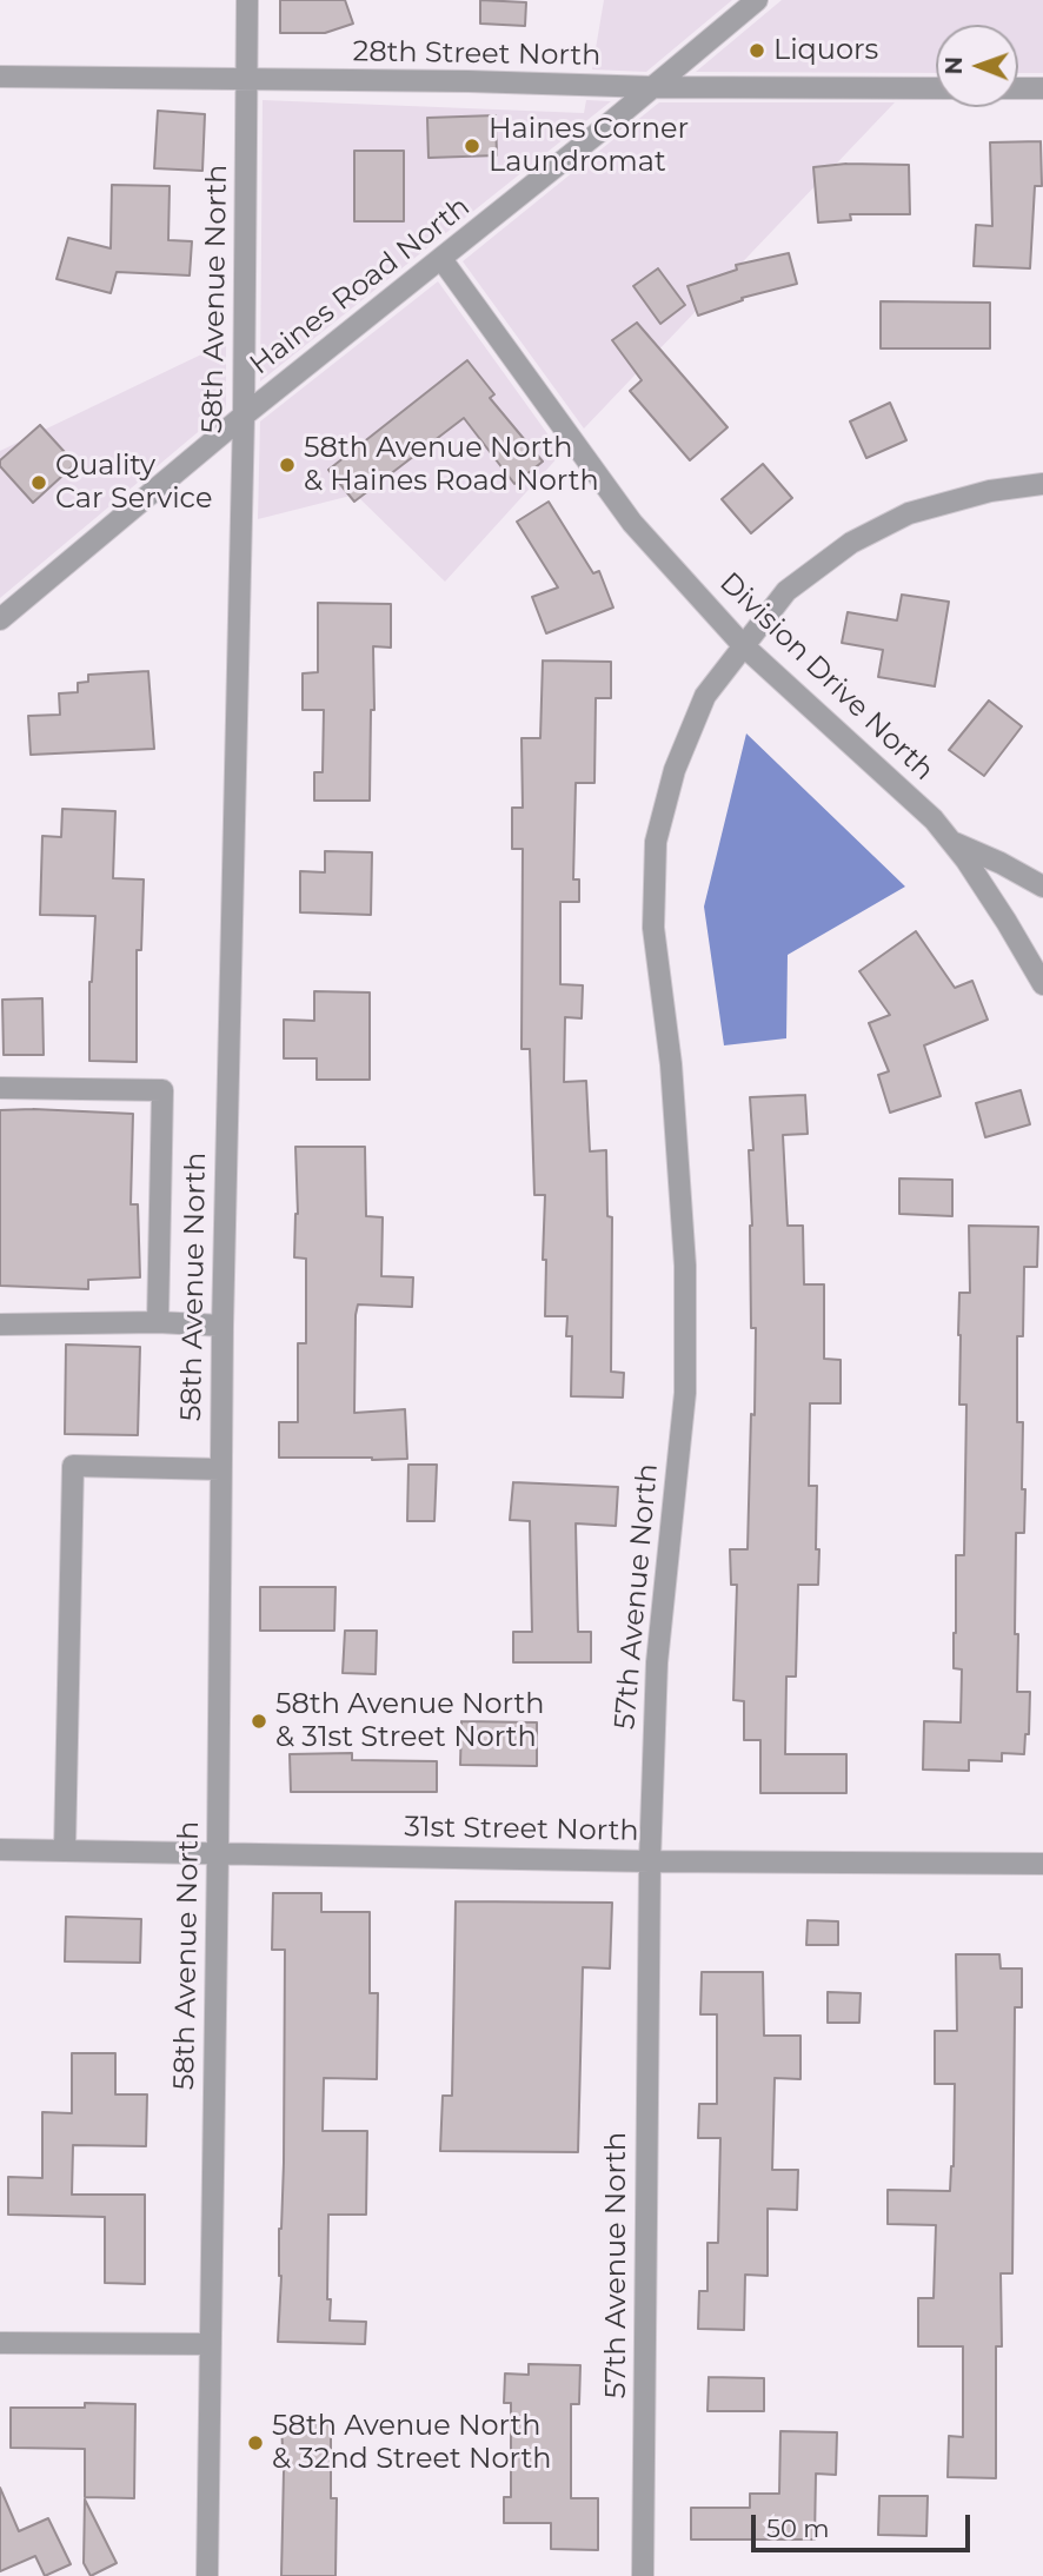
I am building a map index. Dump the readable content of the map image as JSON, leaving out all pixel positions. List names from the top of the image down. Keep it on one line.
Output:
{"streets":{"street":["28th Street North","Haines Road North","58th Avenue North","Division Drive North","57th Avenue North","31st Street North"]},"crossings":[["28th Street North","Haines Road North"],["28th Street North","58th Avenue North"],["Haines Road North","58th Avenue North"],["Haines Road North","Division Drive North"],["58th Avenue North","31st Street North"],["Division Drive North","57th Avenue North"],["57th Avenue North","31st Street North"]],"places":["Liquors","Haines Corner Laundromat","58th Avenue North & Haines Road North","Quality Car Service","58th Avenue North & 31st Street North","58th Avenue North & 32nd Street North"],"scale_bar":"50 m","north":"left"}
